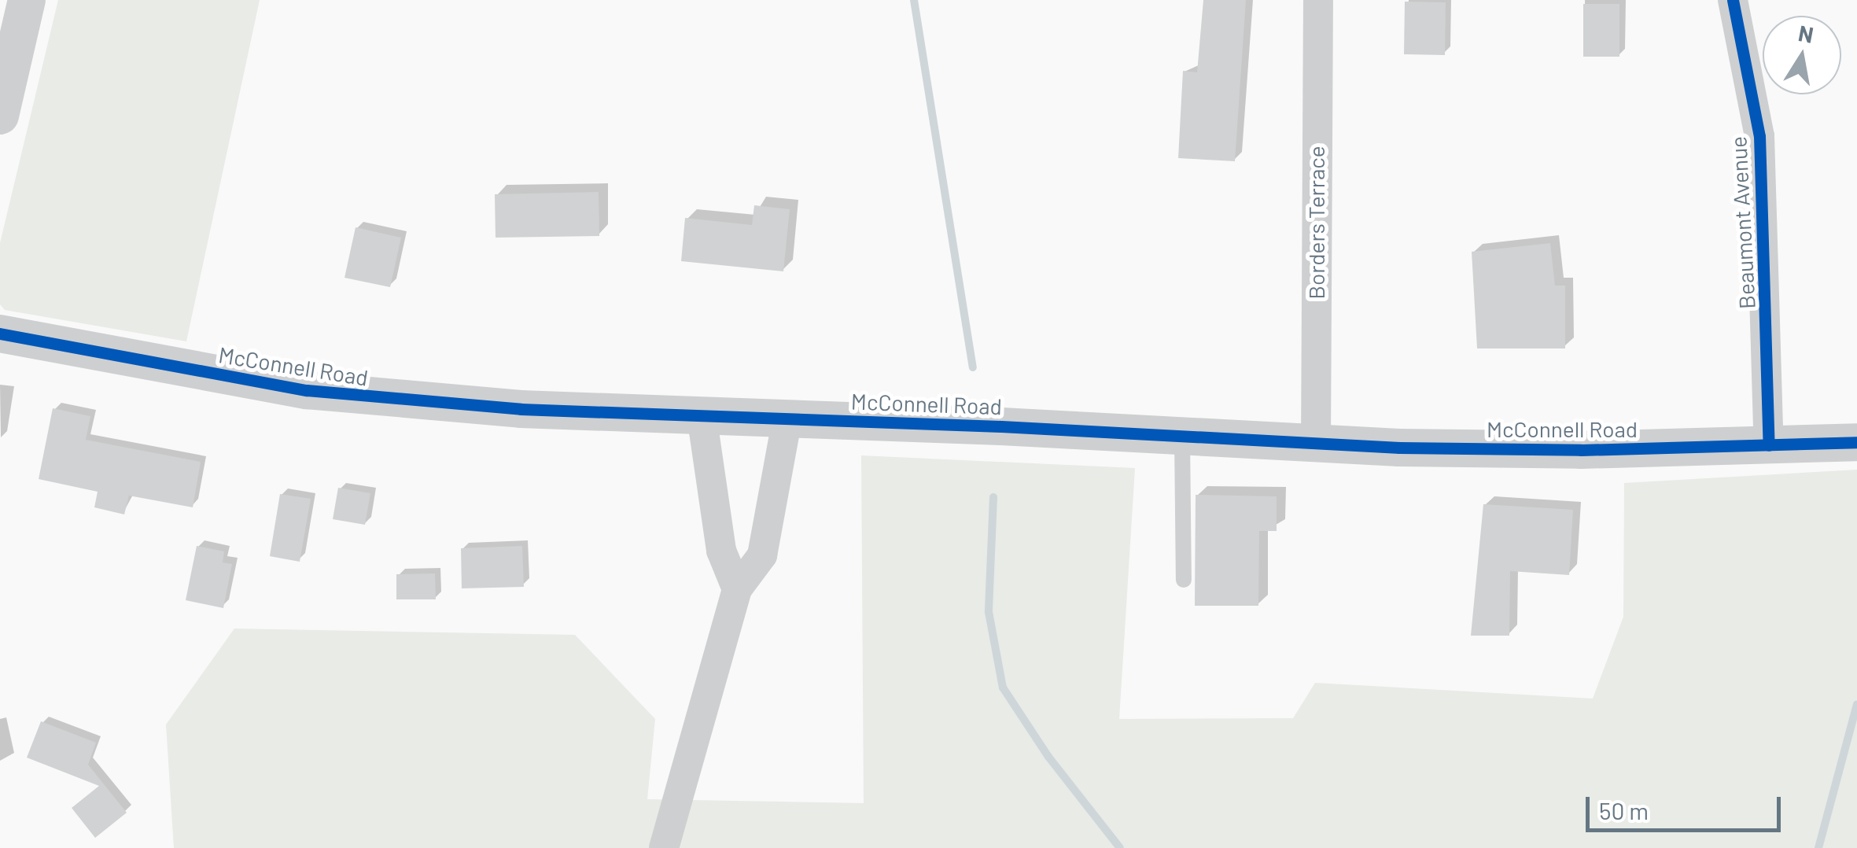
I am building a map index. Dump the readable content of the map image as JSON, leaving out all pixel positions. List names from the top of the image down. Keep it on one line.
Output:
{"streets":{"street":["Borders Terrace","Beaumont Avenue","McConnell Road"]},"crossings":[["Borders Terrace","McConnell Road"],["Beaumont Avenue","McConnell Road"]],"scale_bar":"50 m","north":"top"}
